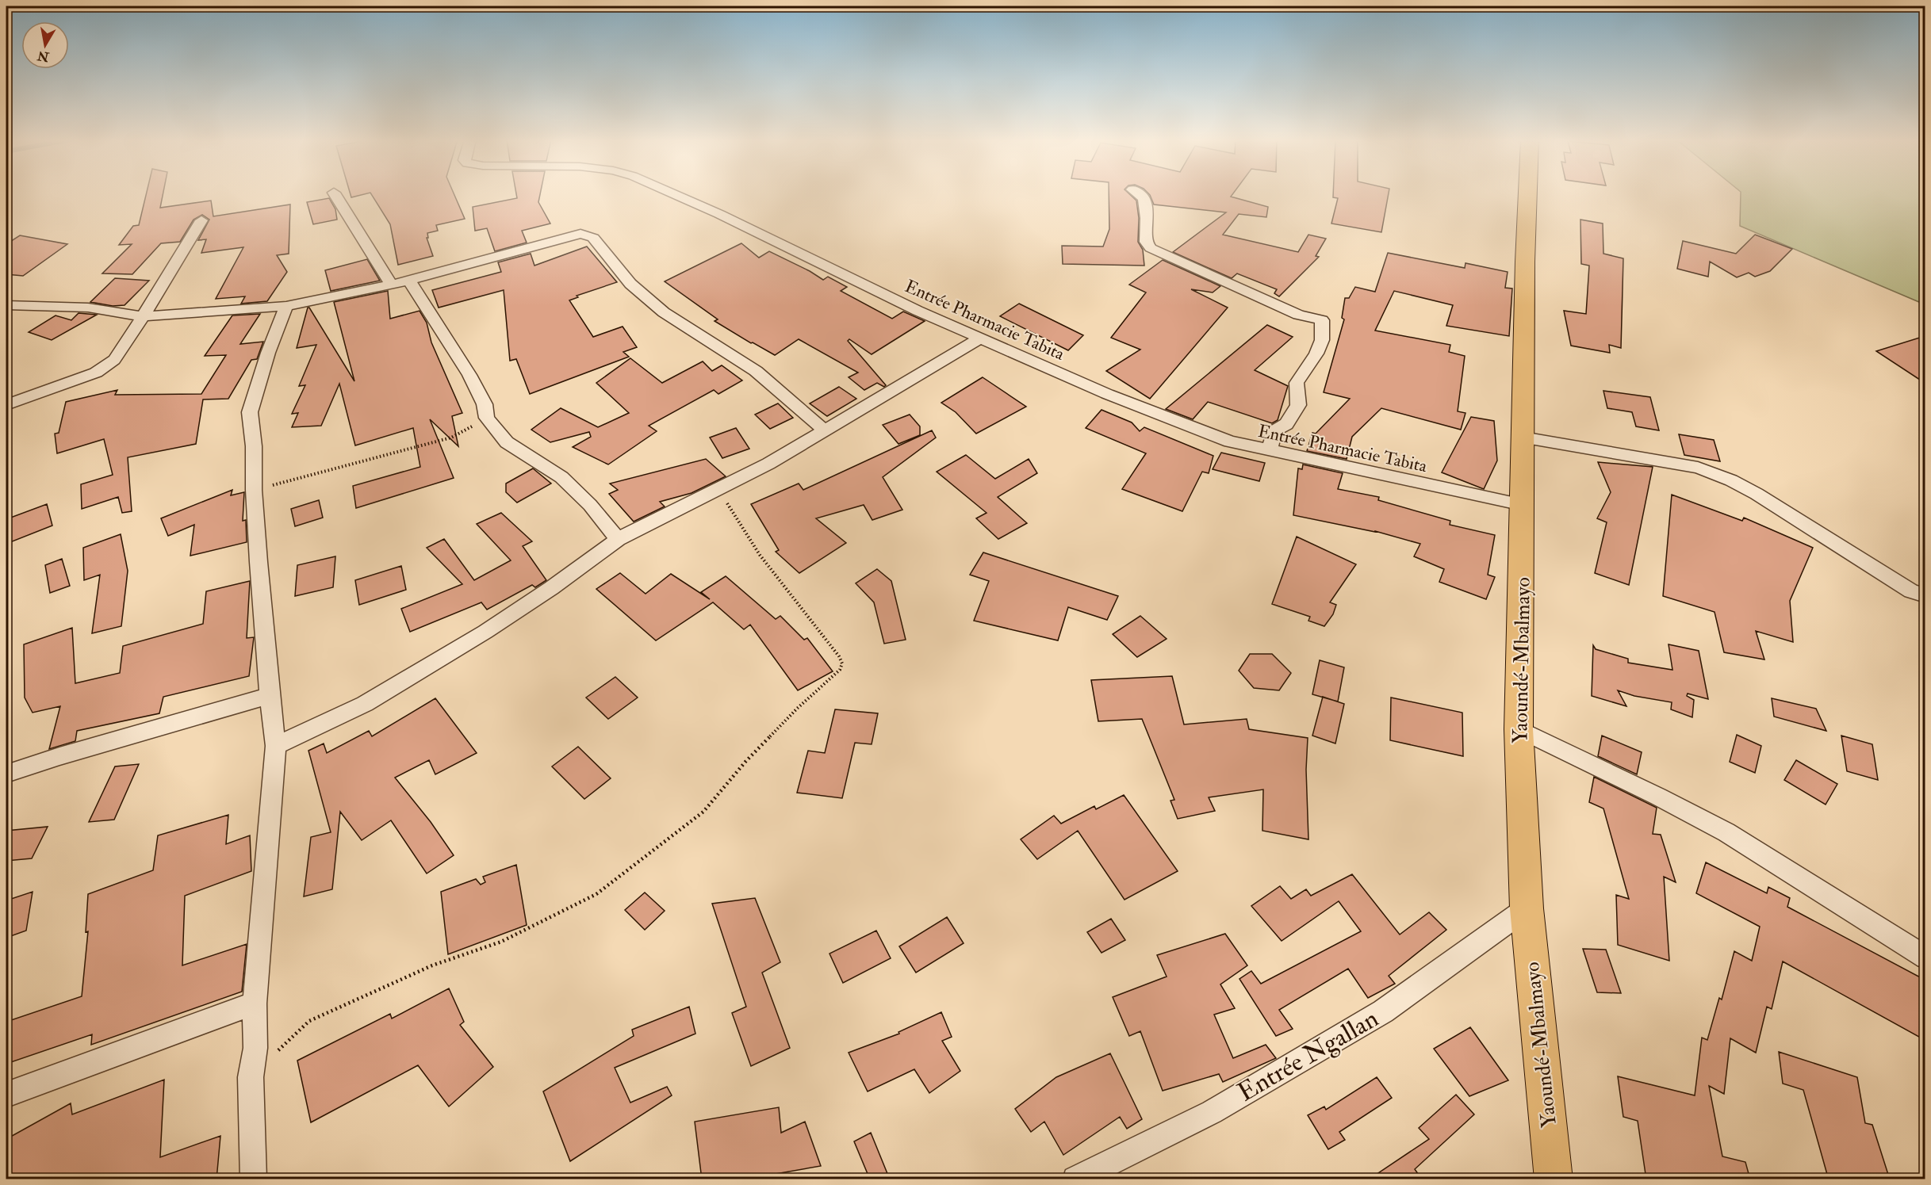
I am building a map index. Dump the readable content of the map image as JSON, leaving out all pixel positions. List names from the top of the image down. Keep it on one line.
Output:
{"streets":{"highway":["Yaoundé-Mbalmayo"],"street":["Entrée Pharmacie Tabita","Entrée Ngallan"]},"crossings":[["Entrée Pharmacie Tabita","Yaoundé-Mbalmayo"],["Yaoundé-Mbalmayo","Entrée Ngallan"]],"north":"bottom"}
